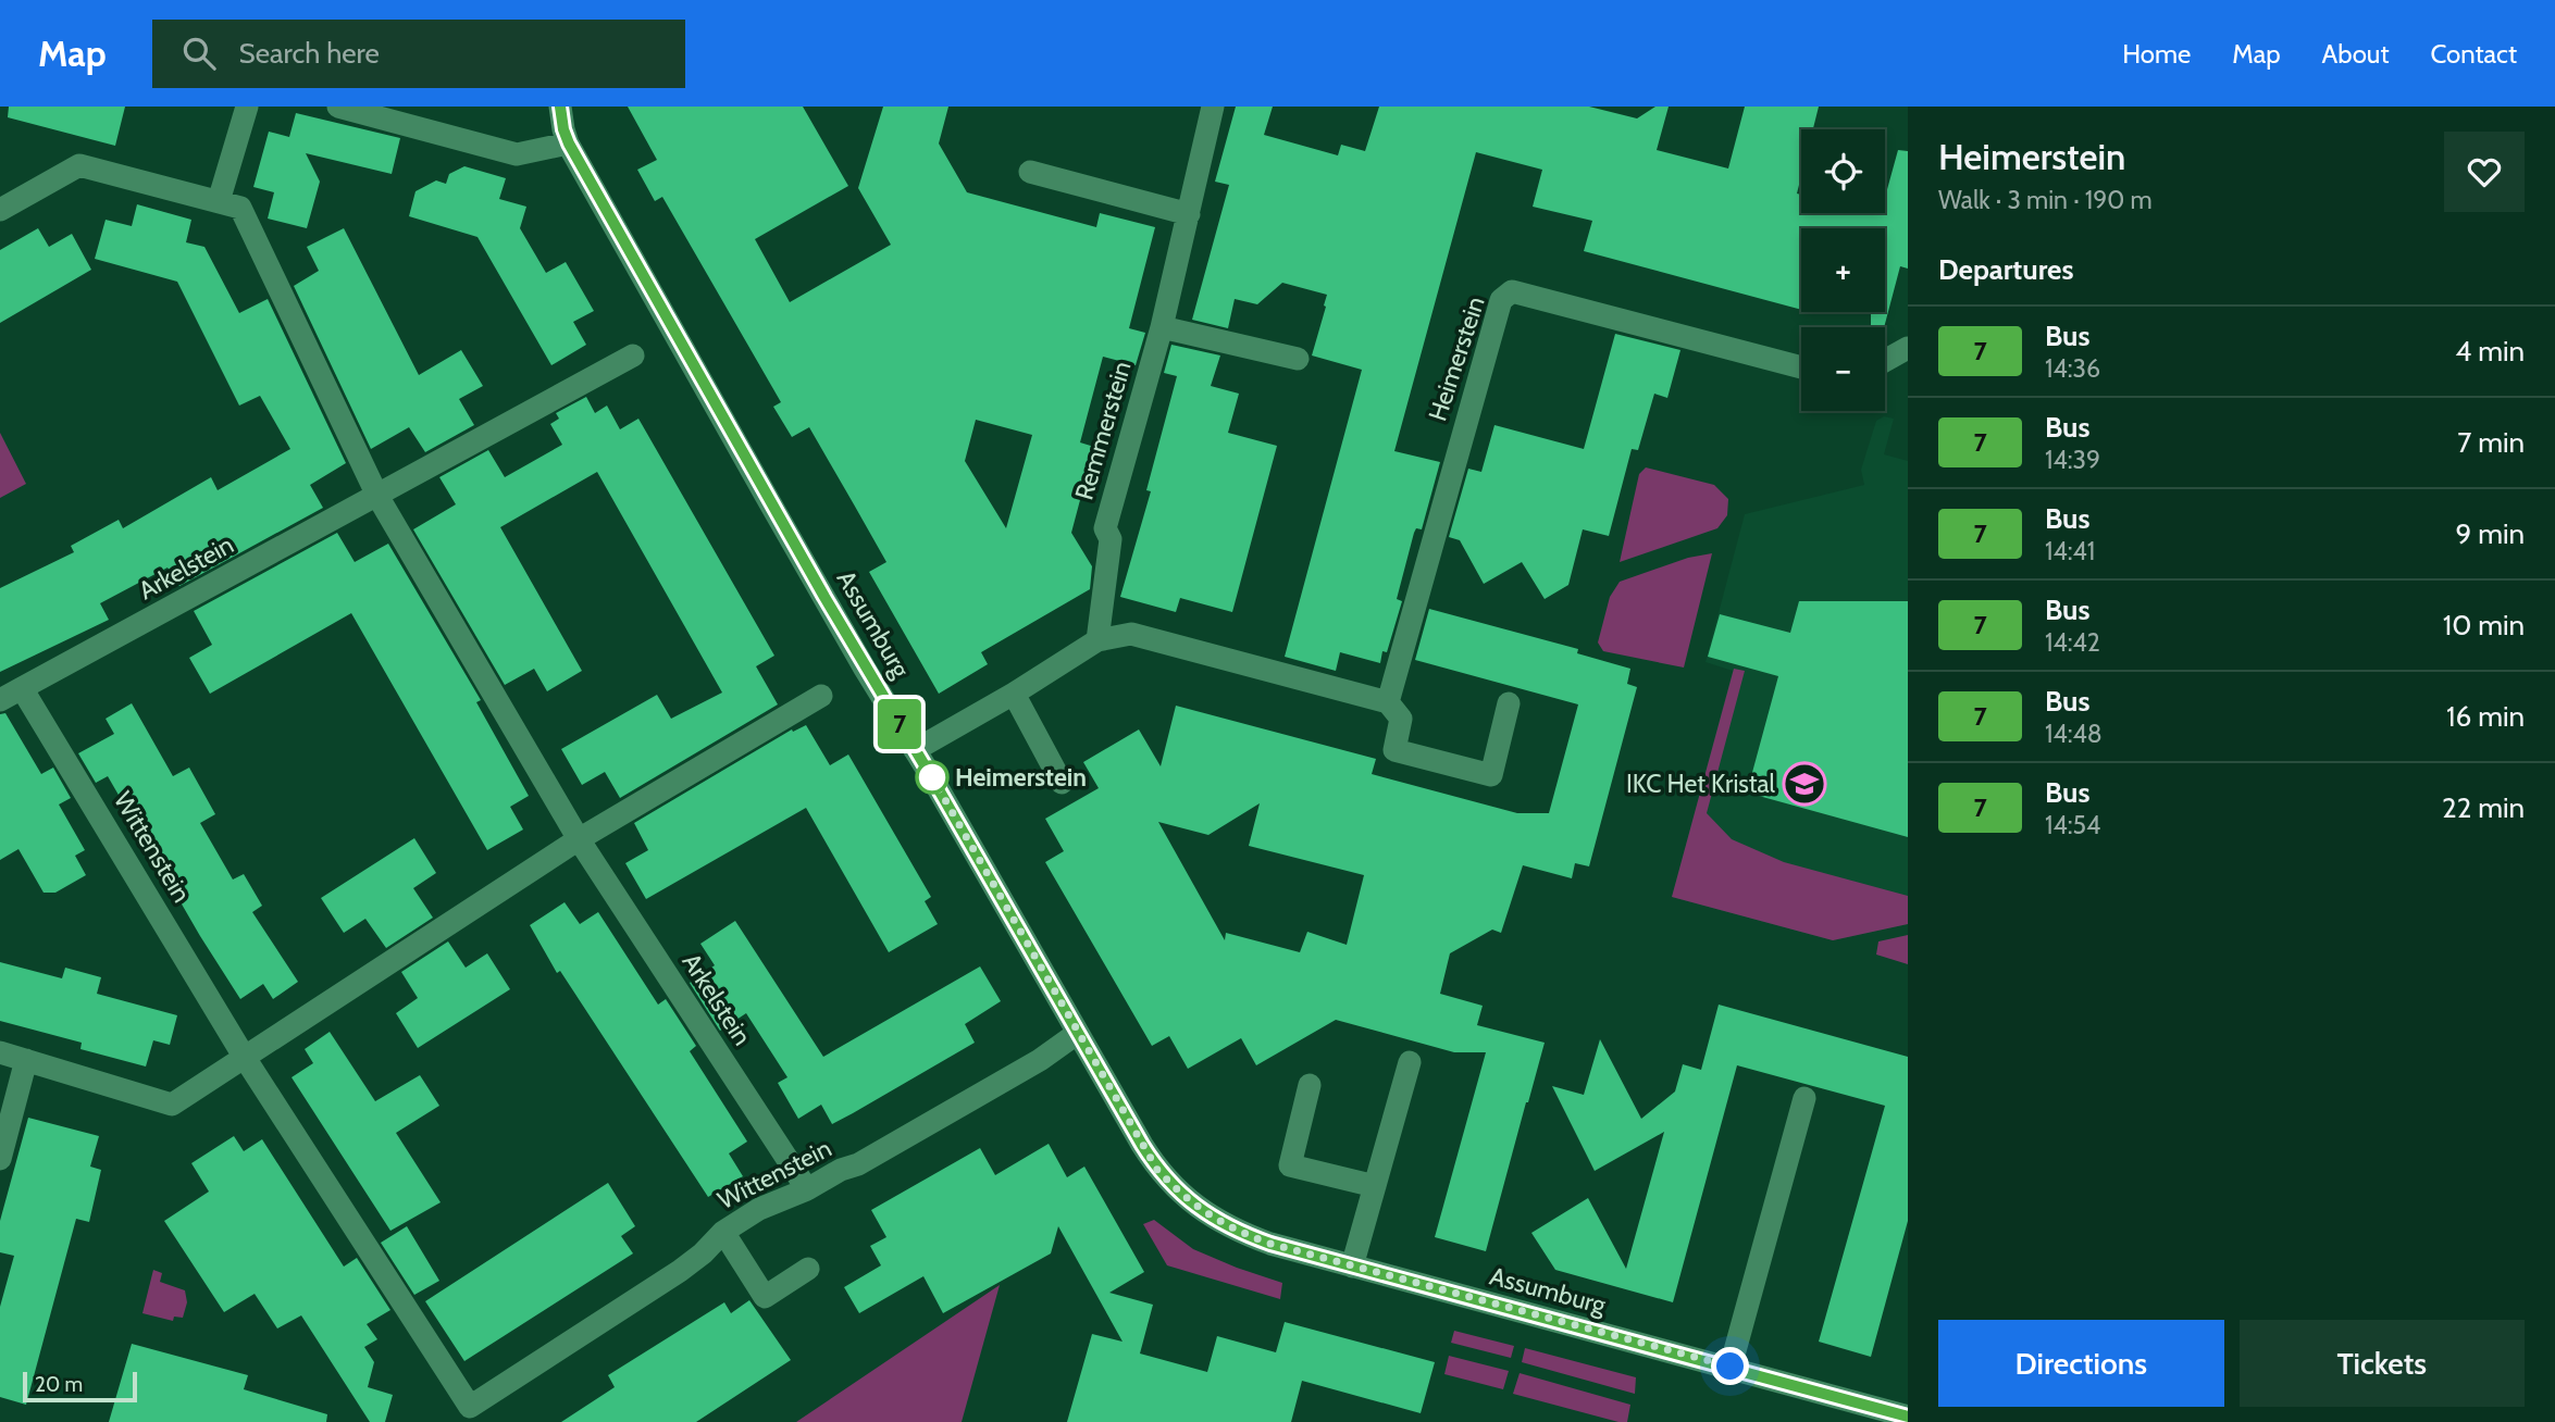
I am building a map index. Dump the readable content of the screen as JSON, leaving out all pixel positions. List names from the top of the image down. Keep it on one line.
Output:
{"streets":{"street":["Heimerstein","Remmerstein","Arkelstein","Assumburg","Wittenstein"]},"crossings":[["Arkelstein","Wittenstein"],["Assumburg","Wittenstein"]],"places":{"other":["Heimerstein"],"school or university":["IKC Het Kristal"]},"lines":["bus line 7"],"scale_bar":"20 m","page":{"header":"Map","search":"Search here","nav":["Home","Map","About","Contact"],"on_map":"7","heading":[["Heimerstein","Walk · 3 min · 190 m"],"Departures"],"map_buttons":["+","−"],"list":[{"mark":"7","name":"Bus","note":"14:36","value":"4 min"},{"mark":"7","name":"Bus","note":"14:39","value":"7 min"},{"mark":"7","name":"Bus","note":"14:41","value":"9 min"},{"mark":"7","name":"Bus","note":"14:42","value":"10 min"},{"mark":"7","name":"Bus","note":"14:48","value":"16 min"},{"mark":"7","name":"Bus","note":"14:54","value":"22 min"}],"buttons":["Directions","Tickets"],"scale":"20 m"}}
